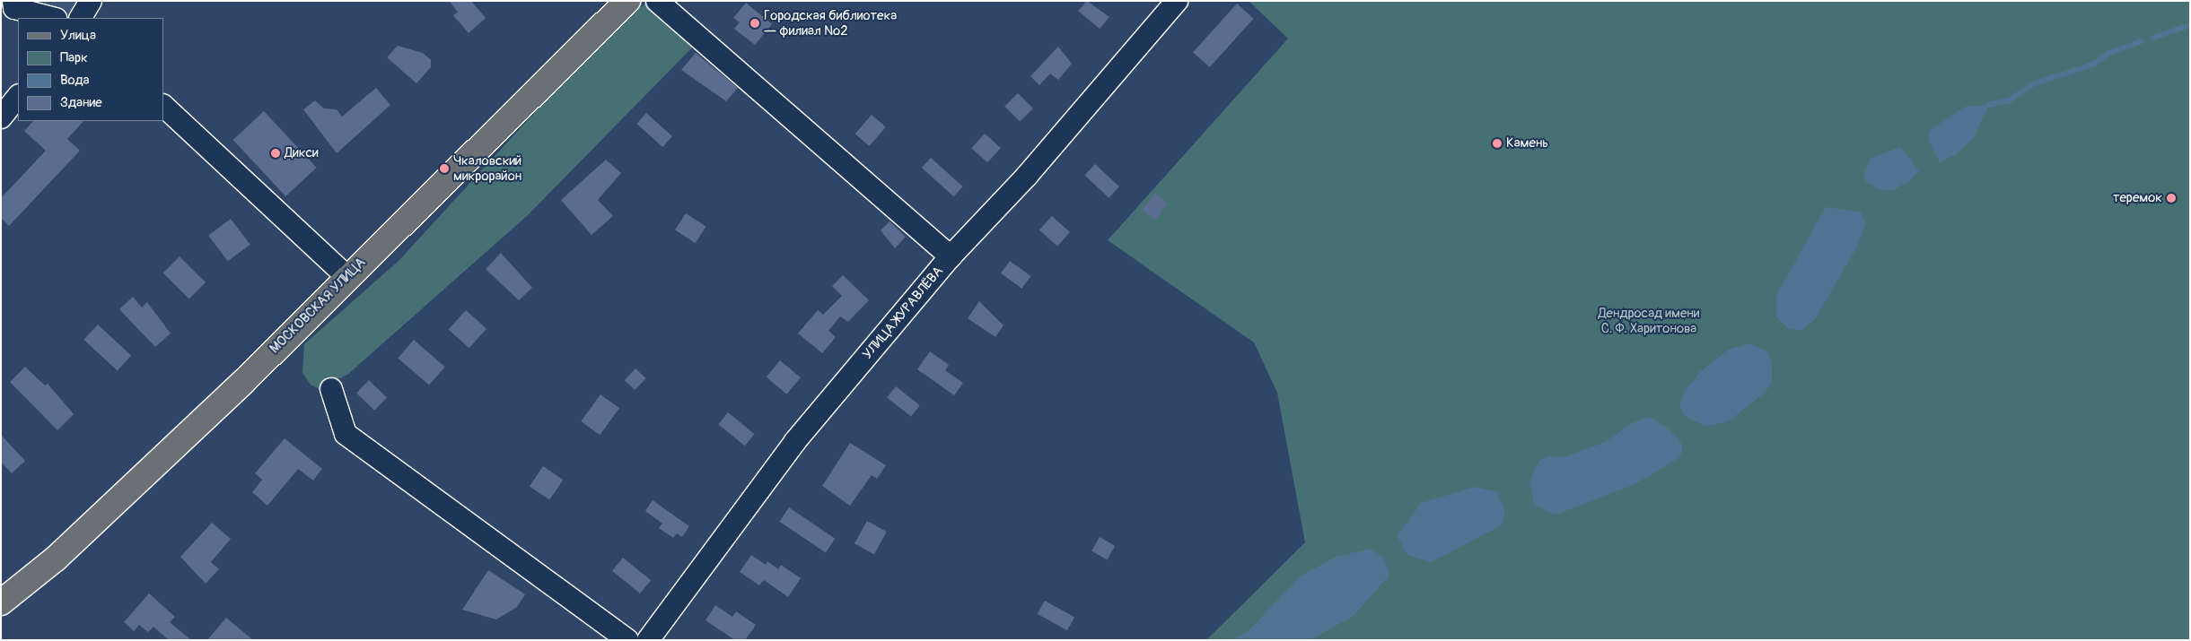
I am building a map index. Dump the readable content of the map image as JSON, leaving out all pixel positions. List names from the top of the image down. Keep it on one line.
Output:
{"streets":{"main road":["МОСКОВСКАЯ УЛИЦА"],"street":["УЛИЦА ЖУРАВЛЁВА"]},"parks":["Дендросад имени С. Ф. Харитонова"],"places":["Городская библиотека — филиал №2","Камень","Дикси","Чкаловский микрорайон","теремок"],"legend":["Улица","Парк","Вода","Здание"]}
